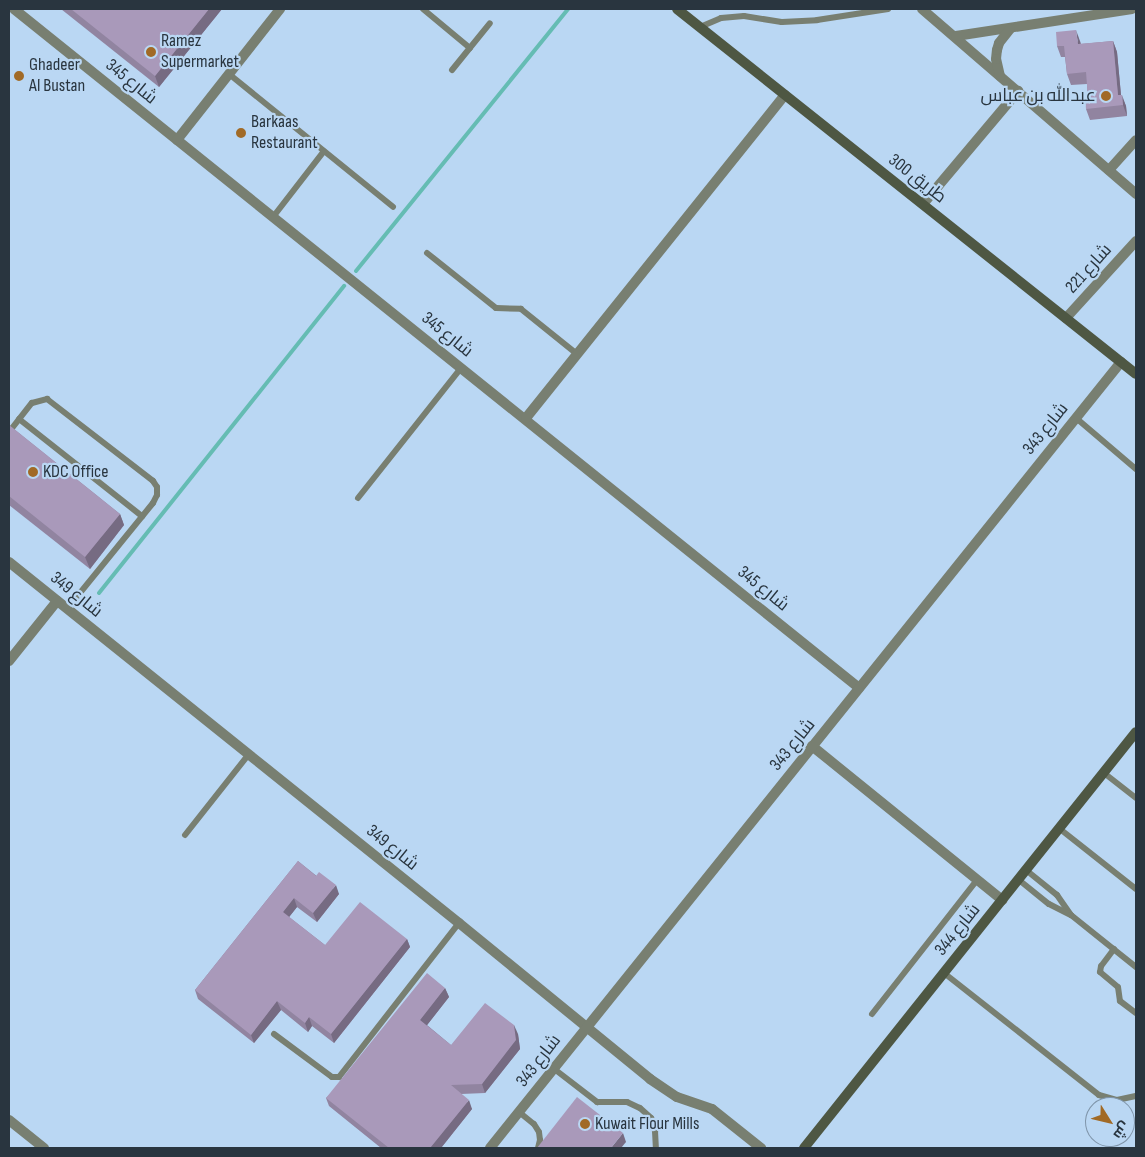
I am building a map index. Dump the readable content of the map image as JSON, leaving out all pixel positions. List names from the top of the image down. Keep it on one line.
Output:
{"streets":{"main road":["طريق 300","شارع 344"],"street":["شارع 345","شارع 221","شارع 343","شارع 349"]},"crossings":[["شارع 345","شارع 343"],["طريق 300","شارع 221"],["طريق 300","شارع 343"],["شارع 343","شارع 349"]],"places":["Ramez Supermarket","Ghadeer Al Bustan","عبدالله بن عباس","Barkaas Restaurant","KDC Office","Kuwait Flour Mills"],"north":"bottom right"}
